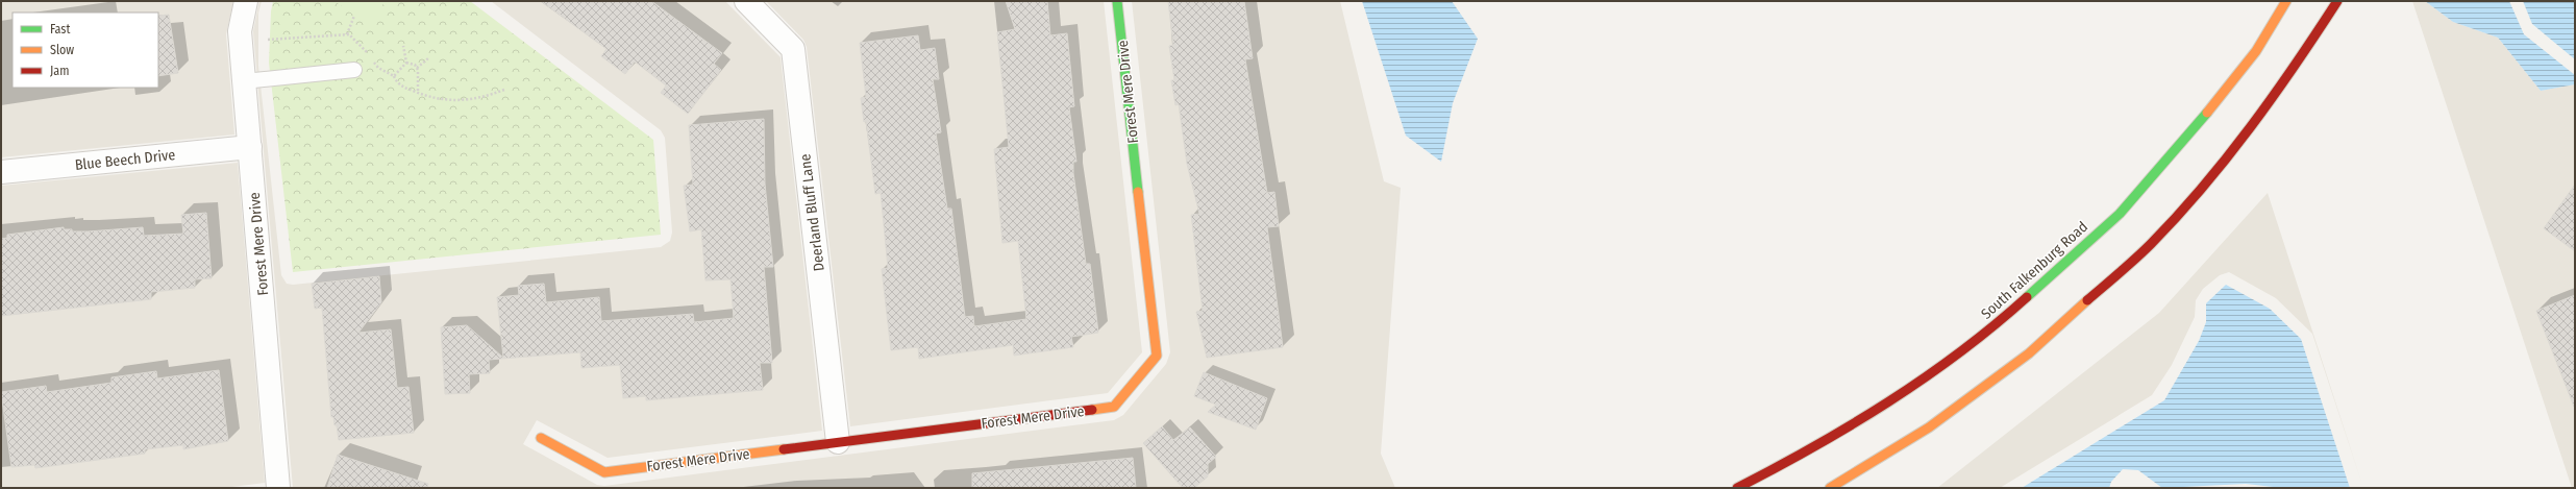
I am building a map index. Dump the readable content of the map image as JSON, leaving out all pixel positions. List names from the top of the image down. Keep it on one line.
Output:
{"streets":{"street":["Forest Mere Drive","Blue Beech Drive","Deerland Bluff Lane","South Falkenburg Road"]},"crossings":[["Forest Mere Drive","Blue Beech Drive"],["Forest Mere Drive","Deerland Bluff Lane"]],"legend":["Fast","Slow","Jam"]}
